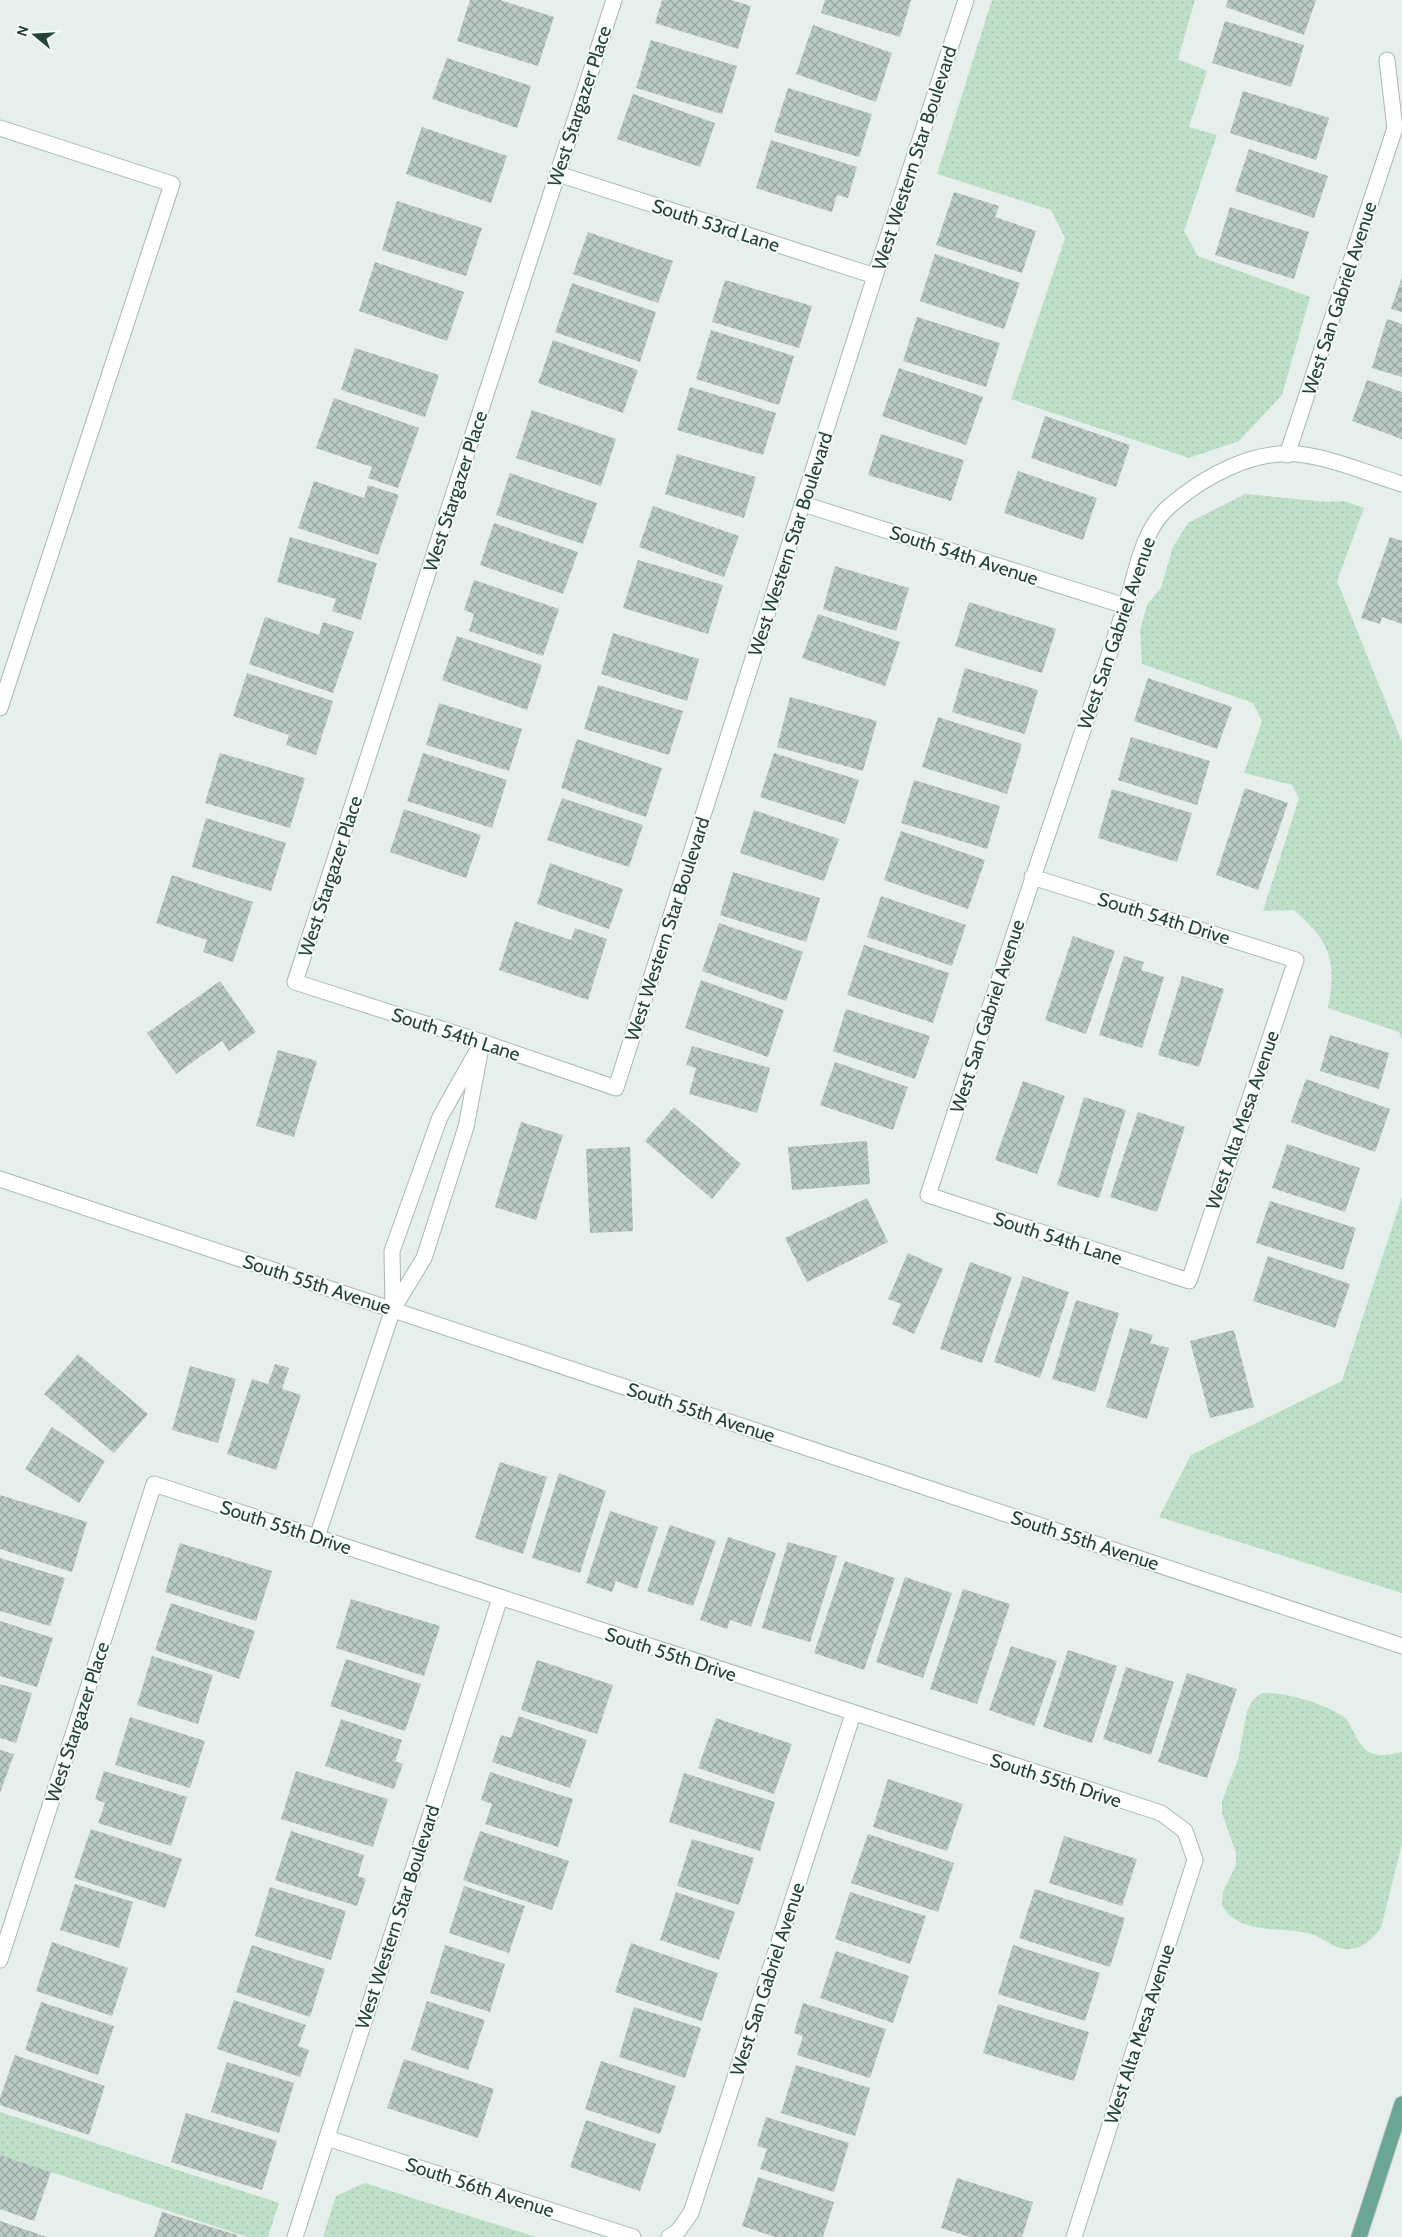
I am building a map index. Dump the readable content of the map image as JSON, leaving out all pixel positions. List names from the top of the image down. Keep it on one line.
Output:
{"streets":{"street":["West Stargazer Place","West Western Star Boulevard","South 53rd Lane","West San Gabriel Avenue","South 54th Avenue","South 54th Drive","South 54th Lane","West Alta Mesa Avenue","South 55th Avenue","South 55th Drive","South 56th Avenue"]},"crossings":[["West Stargazer Place","South 53rd Lane"],["West Stargazer Place","South 54th Lane"],["West Stargazer Place","South 55th Drive"],["West Western Star Boulevard","South 53rd Lane"],["West Western Star Boulevard","South 54th Avenue"],["West Western Star Boulevard","South 54th Lane"],["West Western Star Boulevard","South 55th Drive"],["West Western Star Boulevard","South 56th Avenue"],["West San Gabriel Avenue","South 54th Avenue"],["West San Gabriel Avenue","South 54th Drive"],["West San Gabriel Avenue","South 54th Lane"],["West San Gabriel Avenue","South 55th Drive"],["South 54th Drive","West Alta Mesa Avenue"],["South 54th Lane","West Alta Mesa Avenue"],["West Alta Mesa Avenue","South 55th Drive"]],"north":"left"}
